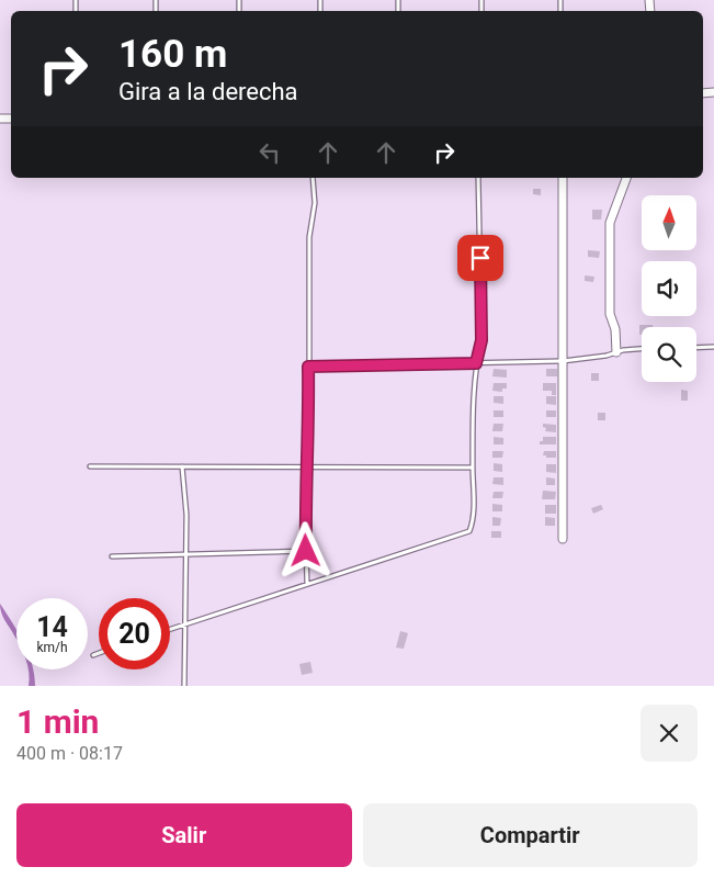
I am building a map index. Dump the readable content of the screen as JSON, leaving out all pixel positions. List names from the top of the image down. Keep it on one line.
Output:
{"north":"top","page":{"turn":["160 m","Gira a la derecha"],"speed":"14 km/h","limit":"20","heading":["1 min","400 m · 08:17"],"buttons":["Salir","Compartir"]}}
